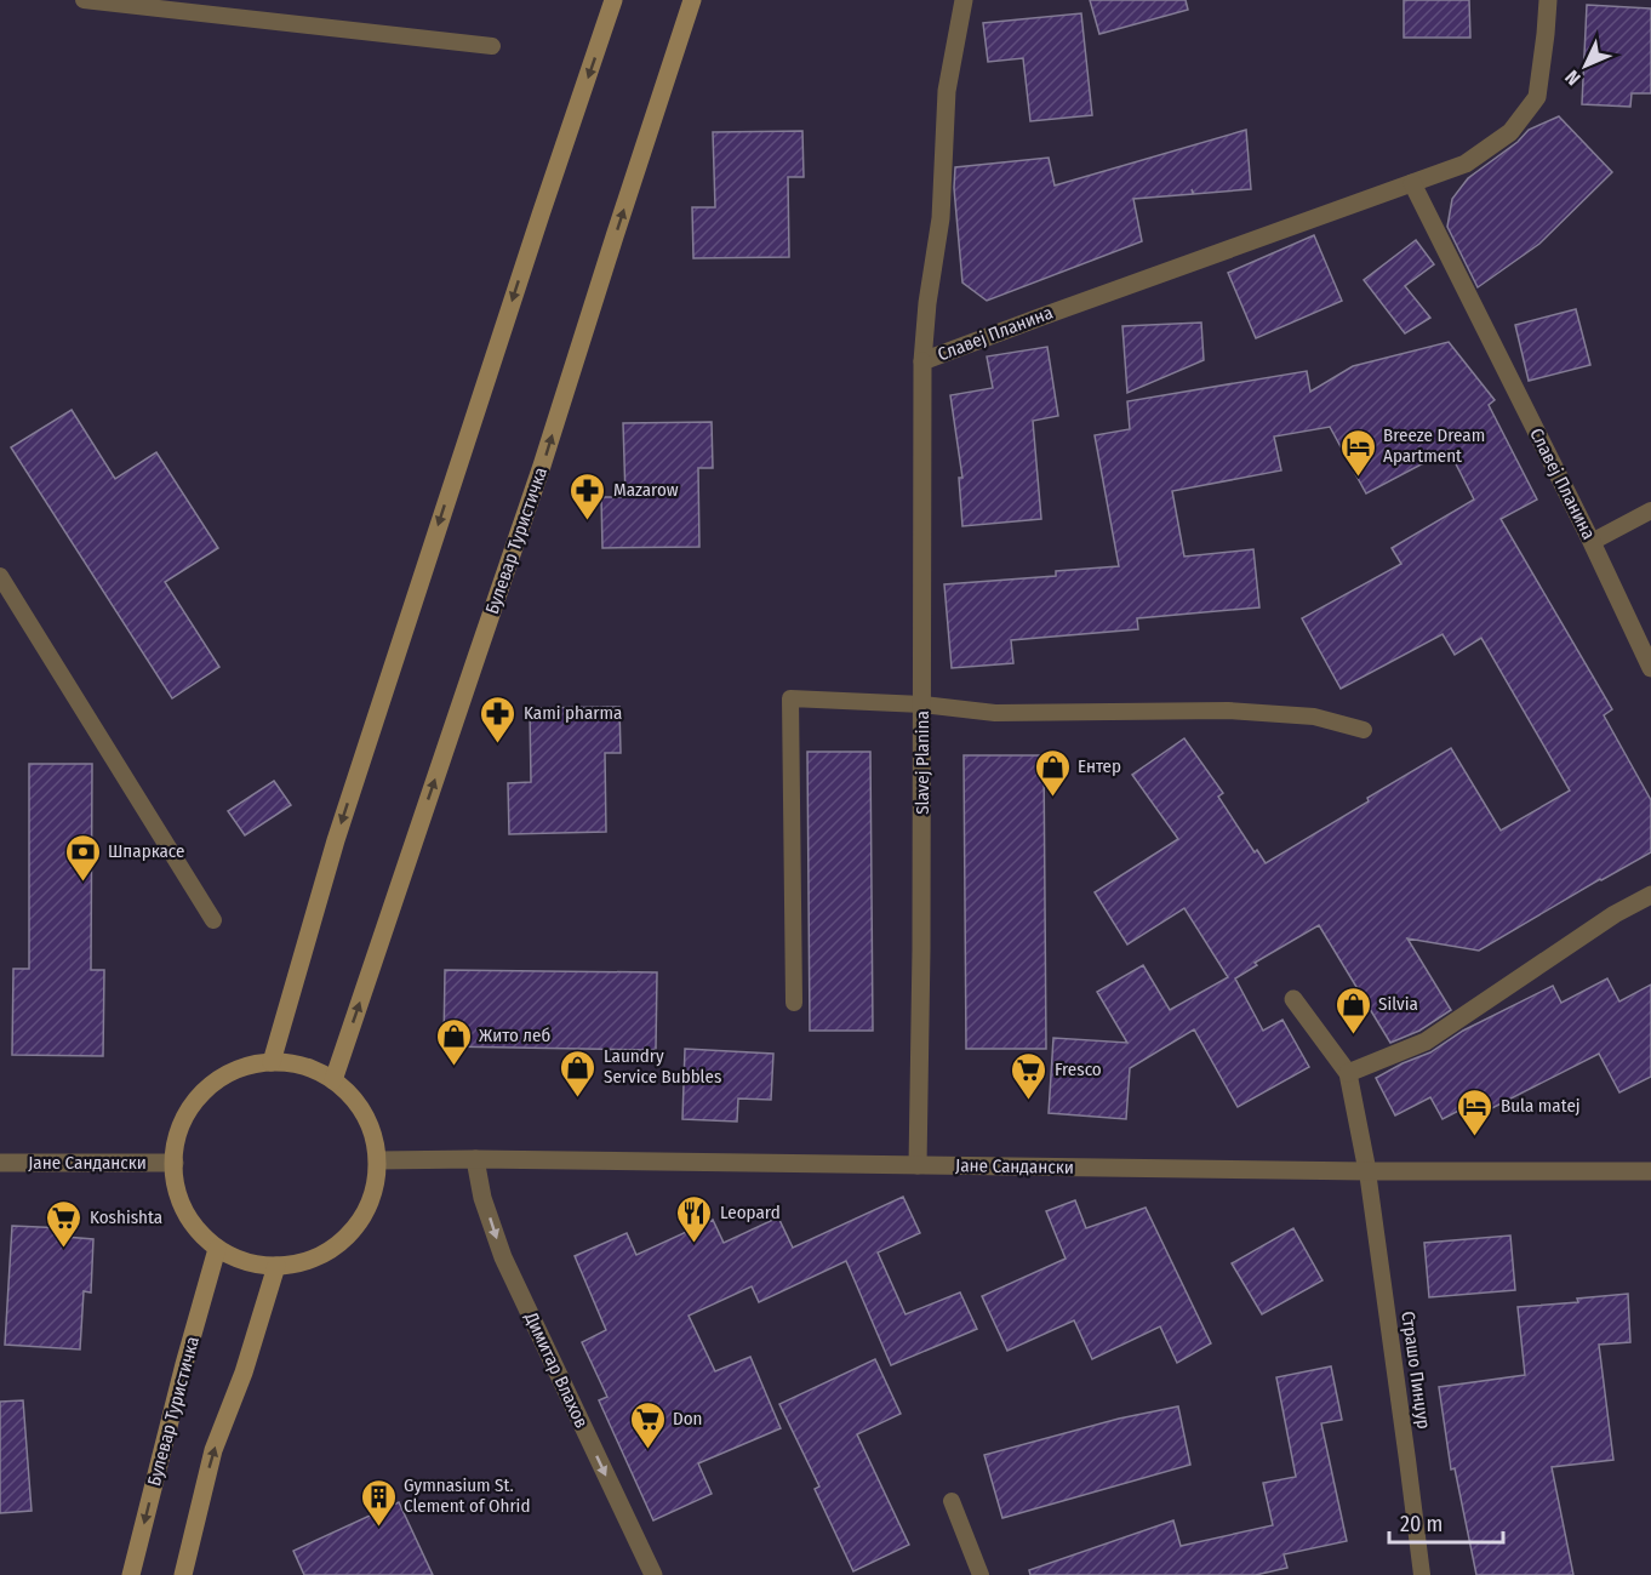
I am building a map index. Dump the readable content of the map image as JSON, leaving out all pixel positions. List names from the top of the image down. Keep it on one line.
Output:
{"streets":{"main road":["Булевар Туристичка"],"street":["Славеј Планина","Slavej Planina","Јане Сандански","Димитар Влахов"],"lane":["Страшо Пинџур"]},"crossings":[["Славеј Планина","Slavej Planina"],["Булевар Туристичка","Јане Сандански"],["Slavej Planina","Јане Сандански"],["Јане Сандански","Димитар Влахов"],["Јане Сандански","Страшо Пинџур"]],"one_way":["Димитар Влахов"],"places":{"hotel":["Breeze Dream Apartment","Bula matej"],"pharmacy":["Mazarow","Kami pharma"],"shop":["Ентер","Silvia","Жито леб","Laundry Service Bubbles"],"bank":["Шпаркасе"],"supermarket":["Fresco","Koshishta","Don"],"restaurant":["Leopard"],"building":["Gymnasium St. Clement of Ohrid"]},"scale_bar":"20 m","north":"bottom left"}
